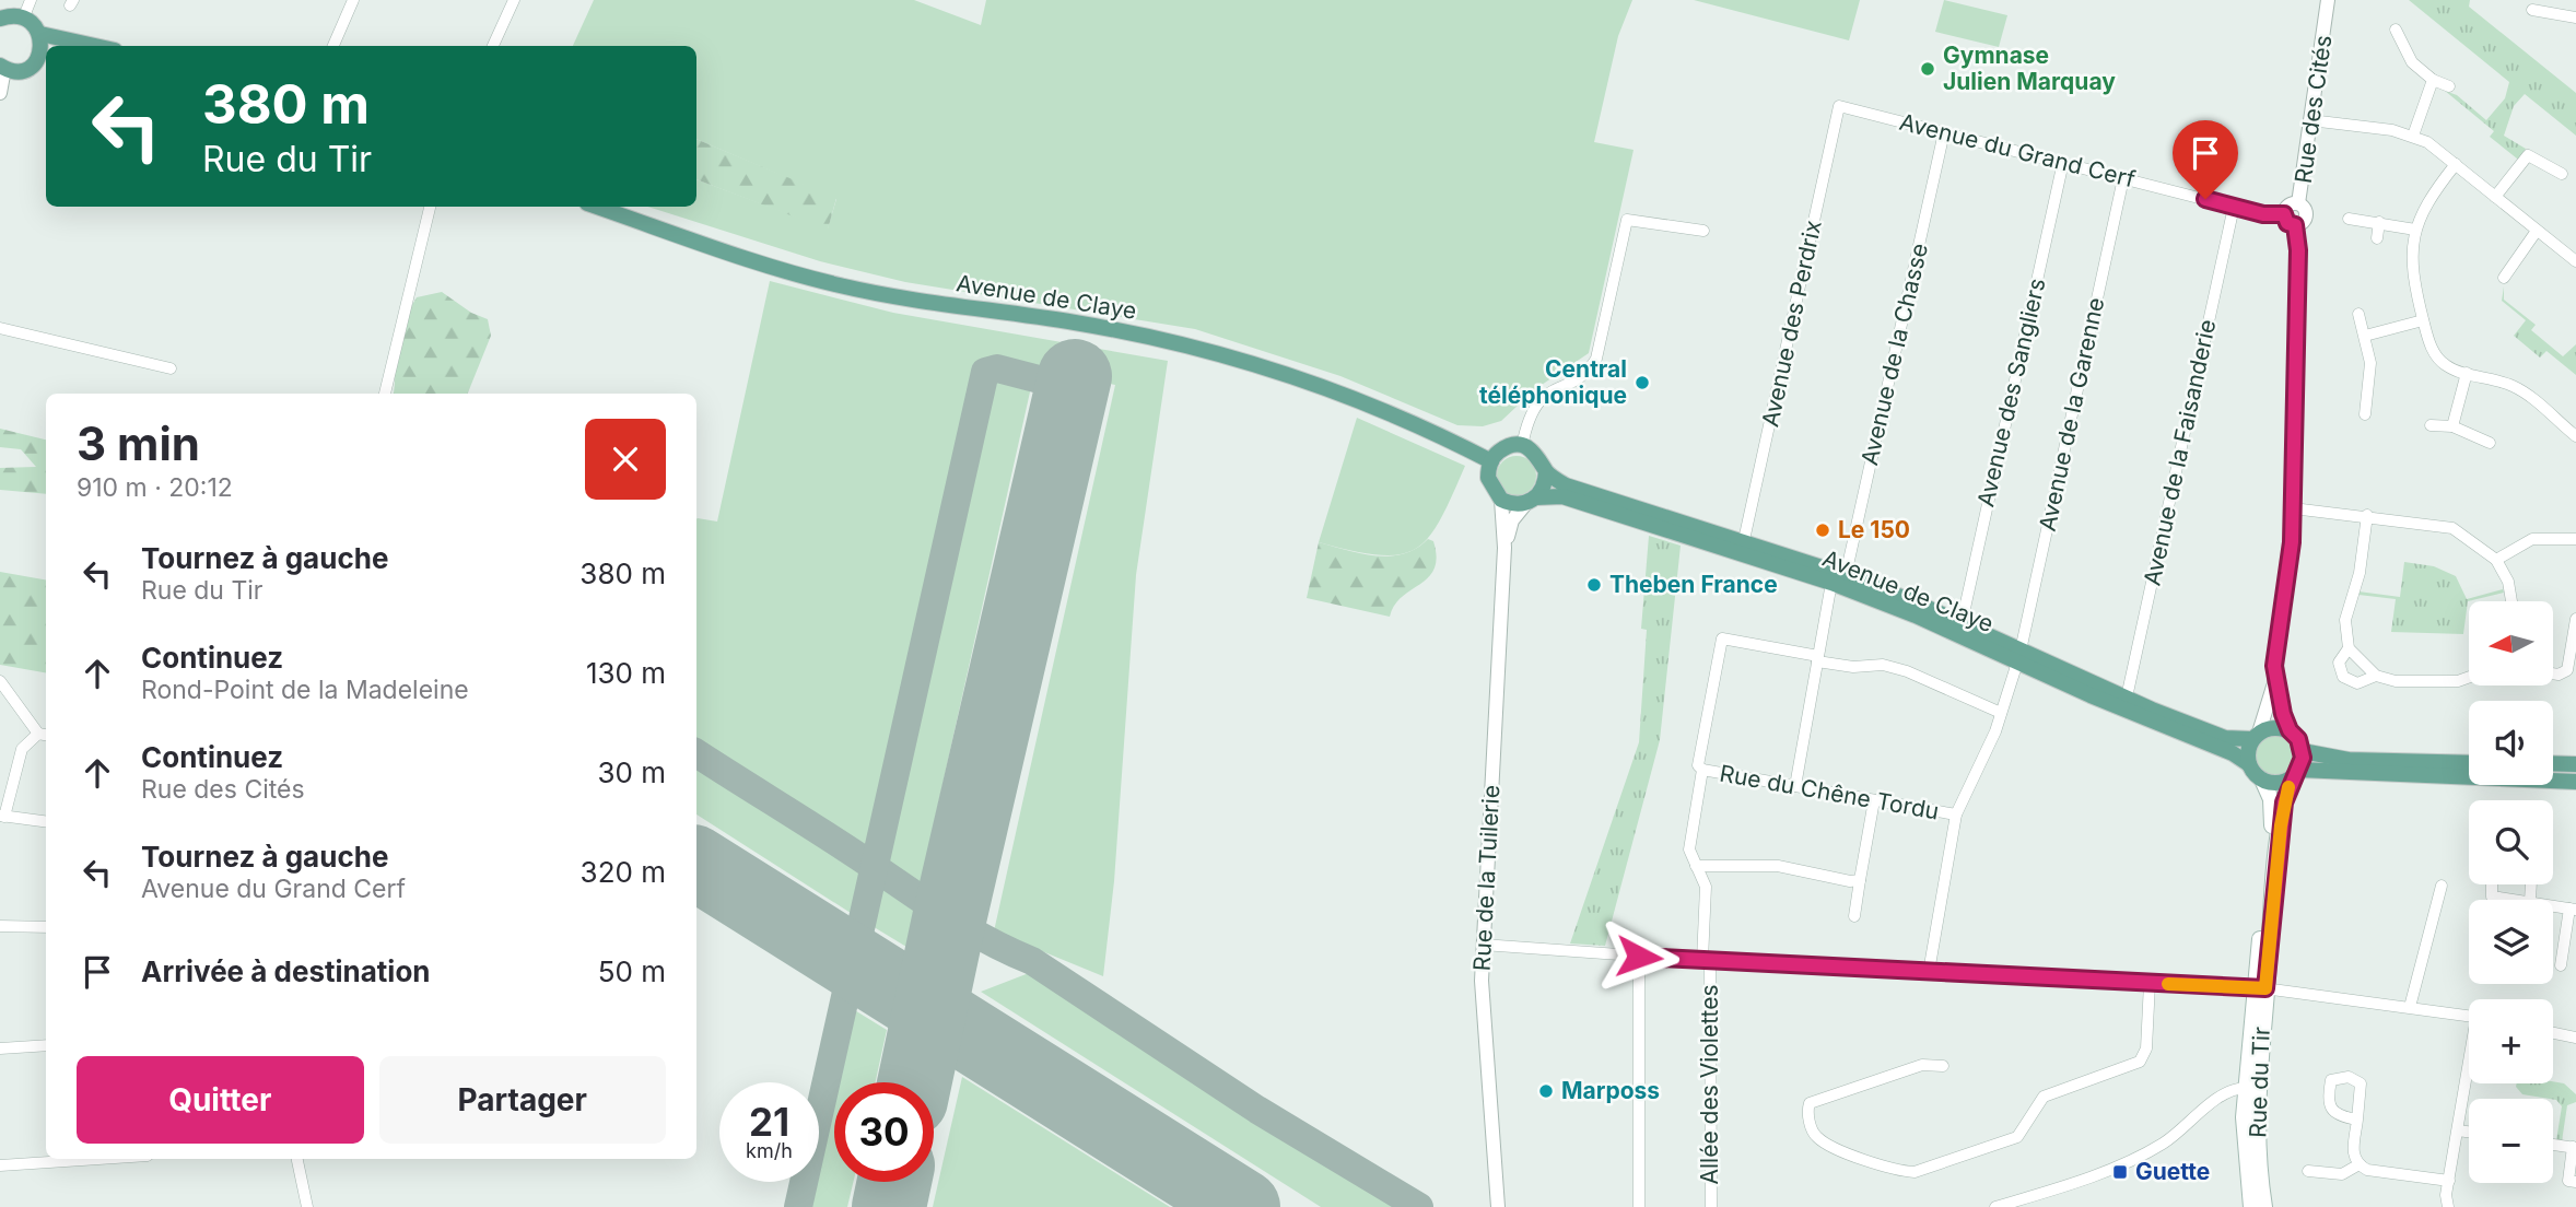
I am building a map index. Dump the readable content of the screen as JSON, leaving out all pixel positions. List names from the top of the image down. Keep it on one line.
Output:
{"streets":{"main road":["Avenue de Claye","Rue du Tir"],"street":["Rue des Cités","Avenue du Grand Cerf","Avenue des Perdrix","Avenue de la Chasse","Avenue des Sangliers","Avenue de la Garenne","Avenue de la Faisanderie","Rue du Chêne Tordu","Rue de la Tuilerie","Allée des Violettes"]},"crossings":[["Rue des Cités","Avenue du Grand Cerf"],["Avenue du Grand Cerf","Avenue des Perdrix"],["Avenue du Grand Cerf","Avenue de la Chasse"],["Avenue du Grand Cerf","Avenue des Sangliers"],["Avenue du Grand Cerf","Avenue de la Garenne"],["Avenue du Grand Cerf","Avenue de la Faisanderie"],["Avenue de Claye","Avenue des Perdrix"],["Avenue de Claye","Avenue de la Chasse"],["Avenue de Claye","Avenue des Sangliers"],["Avenue de Claye","Avenue de la Garenne"],["Avenue de Claye","Avenue de la Faisanderie"],["Avenue de Claye","Rue de la Tuilerie"],["Avenue de Claye","Rue du Tir"],["Avenue de la Chasse","Rue du Chêne Tordu"],["Avenue de la Chasse","Allée des Violettes"],["Avenue de la Garenne","Rue du Chêne Tordu"],["Rue du Chêne Tordu","Allée des Violettes"]],"places":{"other":["Gymnase Julien Marquay","Central téléphonique","Le 150","Theben France","Marposs"],"transit":["Guette"]},"north":"left","page":{"turn":["380 m","Rue du Tir"],"heading":["3 min","910 m · 20:12"],"list":[{"name":"Tournez à gauche","note":"Rue du Tir","value":"380 m"},{"name":"Continuez","note":"Rond-Point de la Madeleine","value":"130 m"},{"name":"Continuez","note":"Rue des Cités","value":"30 m"},{"name":"Tournez à gauche","note":"Avenue du Grand Cerf","value":"320 m"},{"name":"Arrivée à destination","value":"50 m"}],"map_buttons":["+","−"],"buttons":["Quitter","Partager"],"speed":"21 km/h","limit":"30"}}
